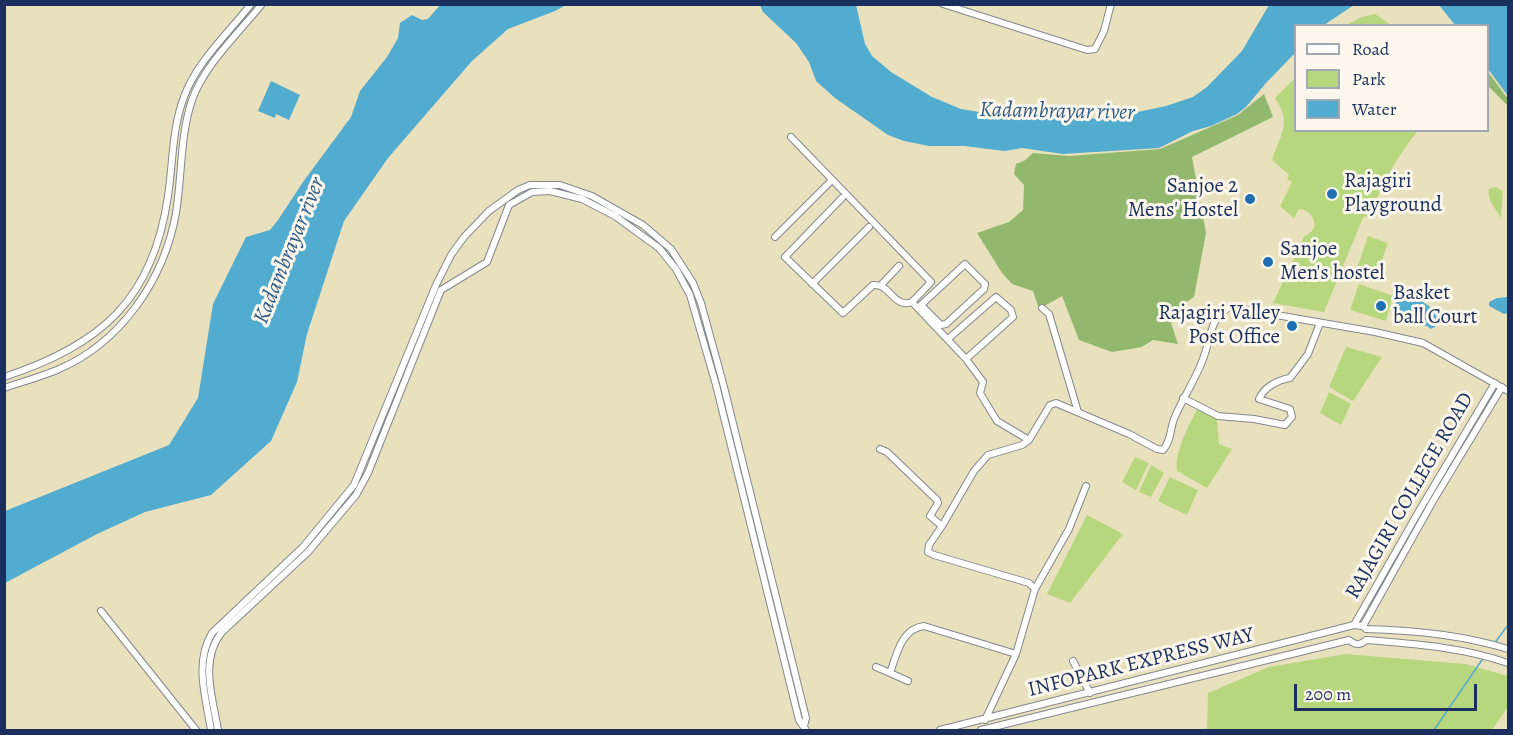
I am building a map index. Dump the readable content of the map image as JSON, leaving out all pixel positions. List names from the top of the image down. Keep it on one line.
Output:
{"streets":{"street":["RAJAGIRI COLLEGE ROAD","INFOPARK EXPRESS WAY"]},"crossings":[["RAJAGIRI COLLEGE ROAD","INFOPARK EXPRESS WAY"]],"water":["Kadambrayar river"],"places":["Rajagiri Playground","Sanjoe 2 Mens' Hostel","Sanjoe Men's hostel","Basket ball Court","Rajagiri Valley Post Office"],"legend":["Road","Park","Water"],"scale_bar":"200 m"}
